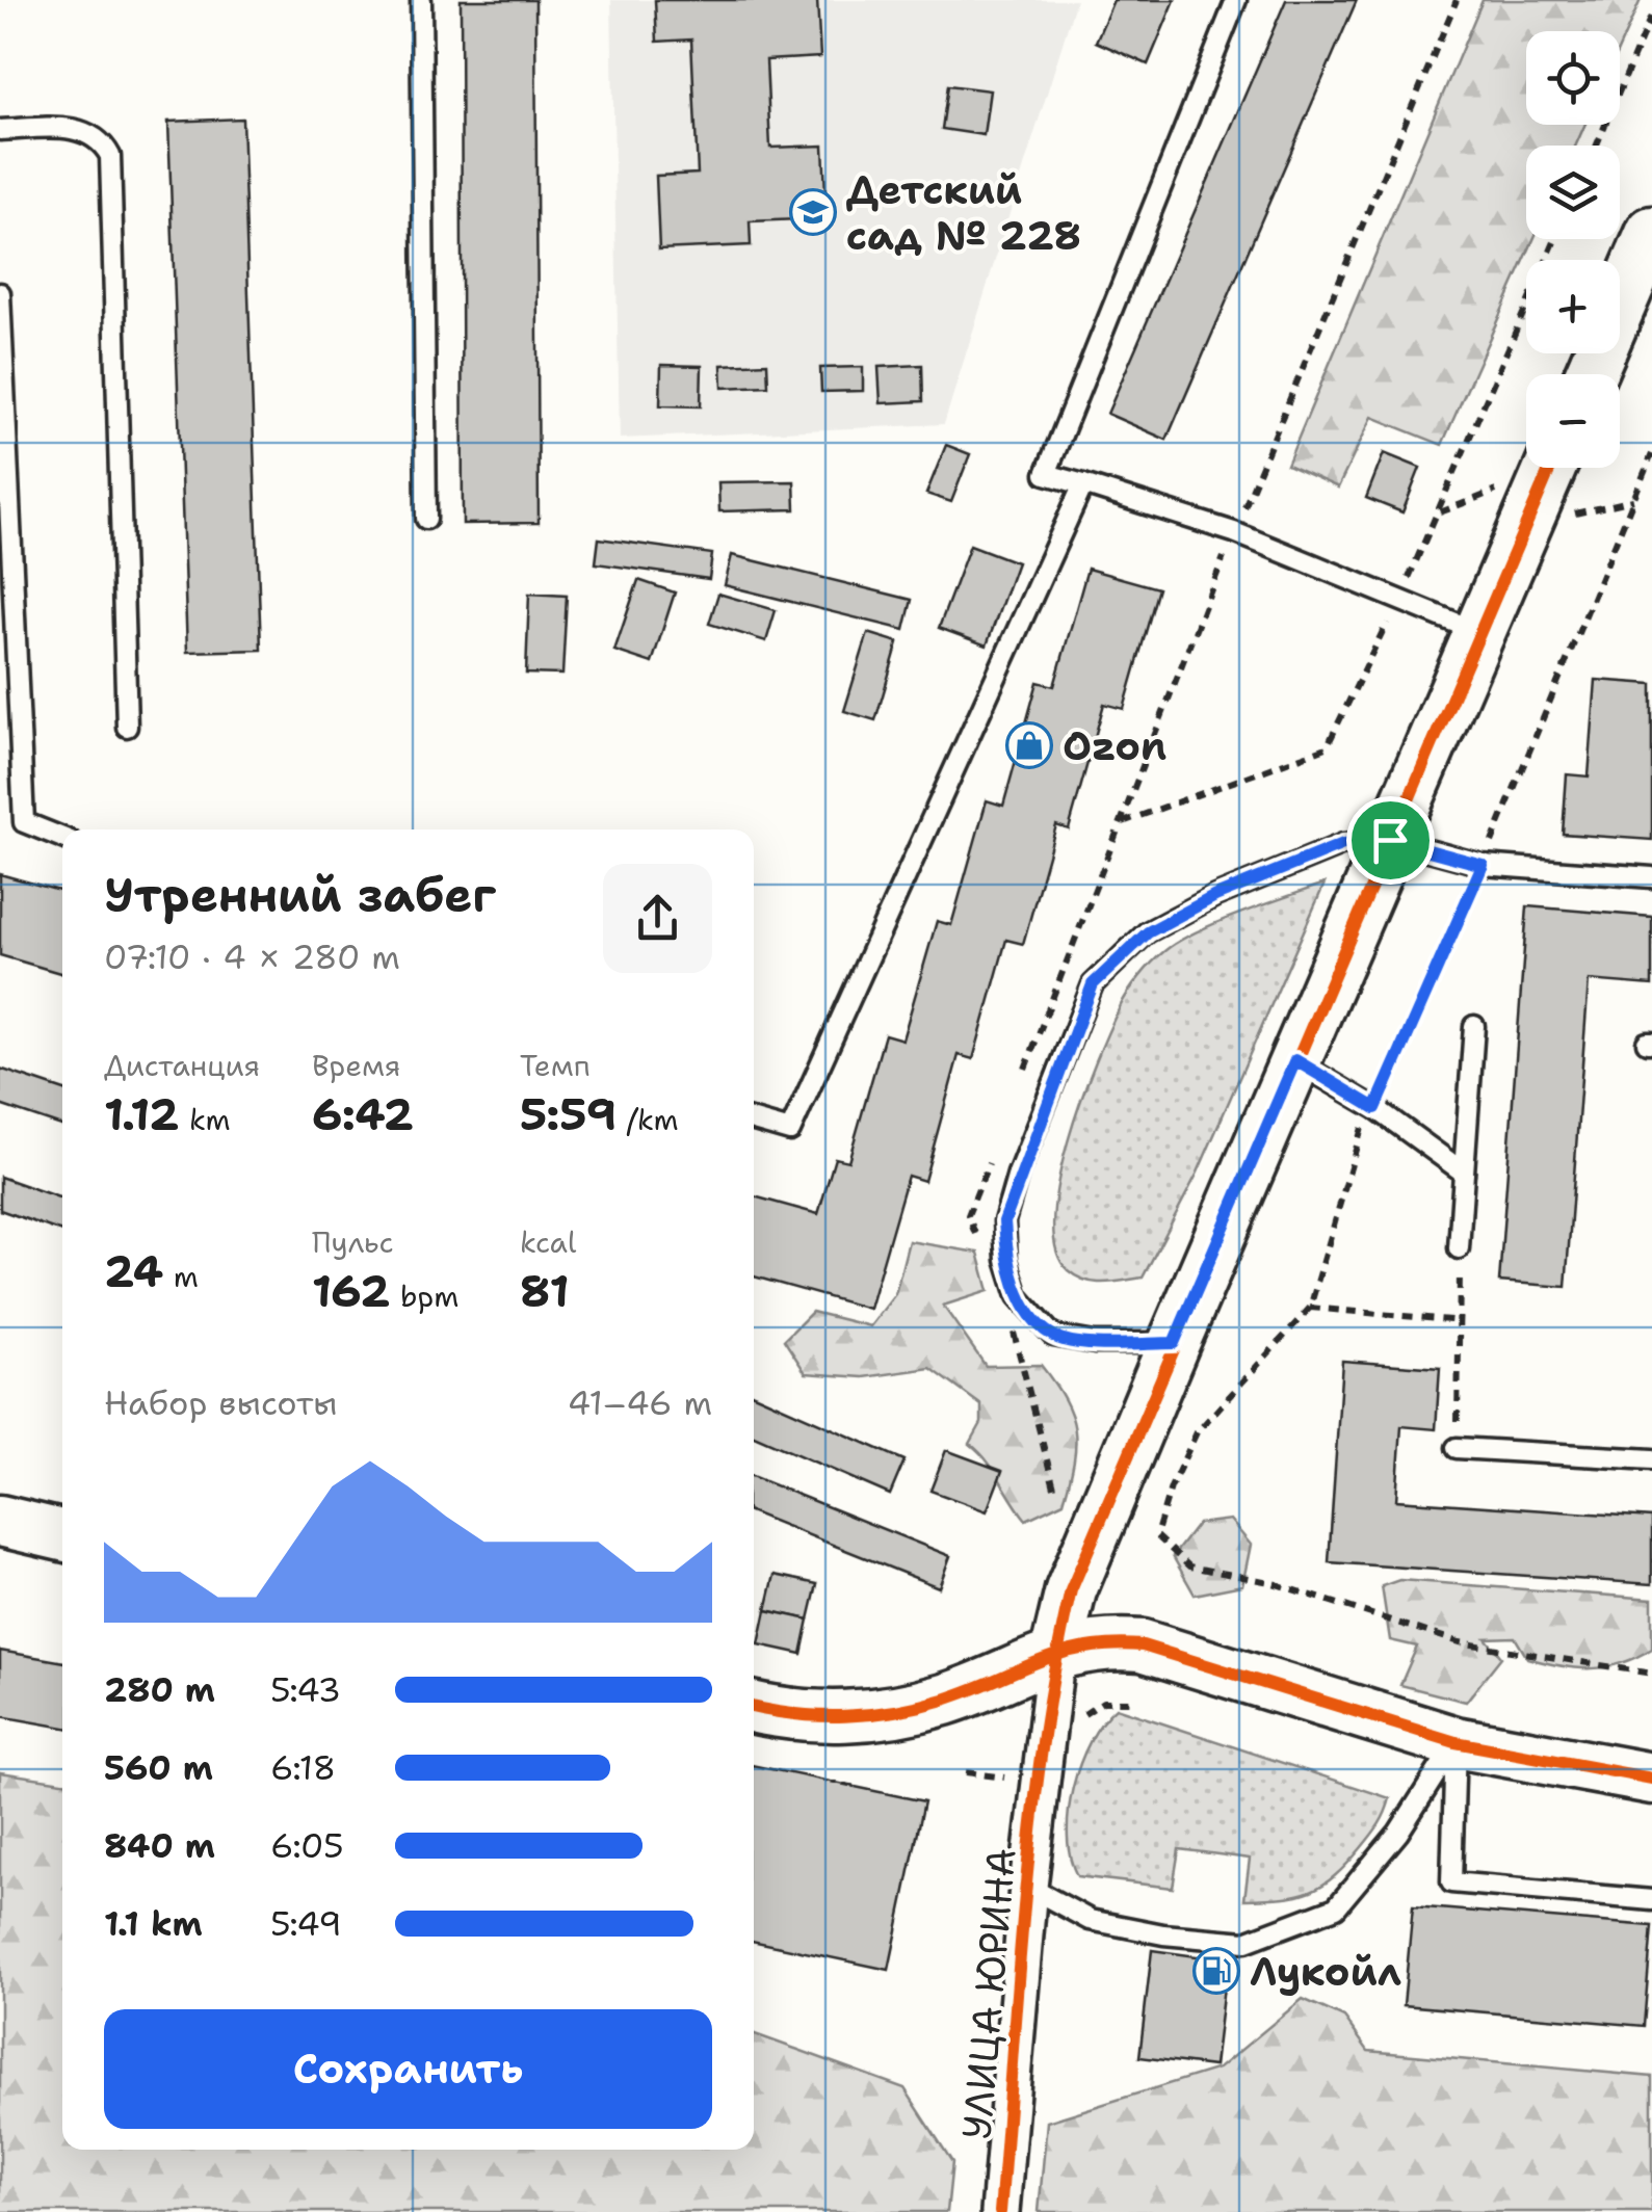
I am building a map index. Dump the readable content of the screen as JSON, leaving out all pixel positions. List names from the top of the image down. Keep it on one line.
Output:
{"streets":{"street":["УЛИЦА ЮРИНА"]},"places":{"school or university":["Детский сад № 228"],"shop":["Ozon"],"fuel station":["Лукойл"]},"page":{"map_buttons":["+","−"],"heading":["Утренний забег","07:10 · 4 × 280 m"],"stats":[["Дистанция","1.12 km"],["Время","6:42"],["Темп","5:59 /km"],["24 m"],["Пульс","162 bpm"],["kcal","81"]],"chart":["Набор высоты","41–46 m"],"list":[{"name":"280 m","note":"5:43"},{"name":"560 m","note":"6:18"},{"name":"840 m","note":"6:05"},{"name":"1.1 km","note":"5:49"}],"buttons":"Сохранить"}}
